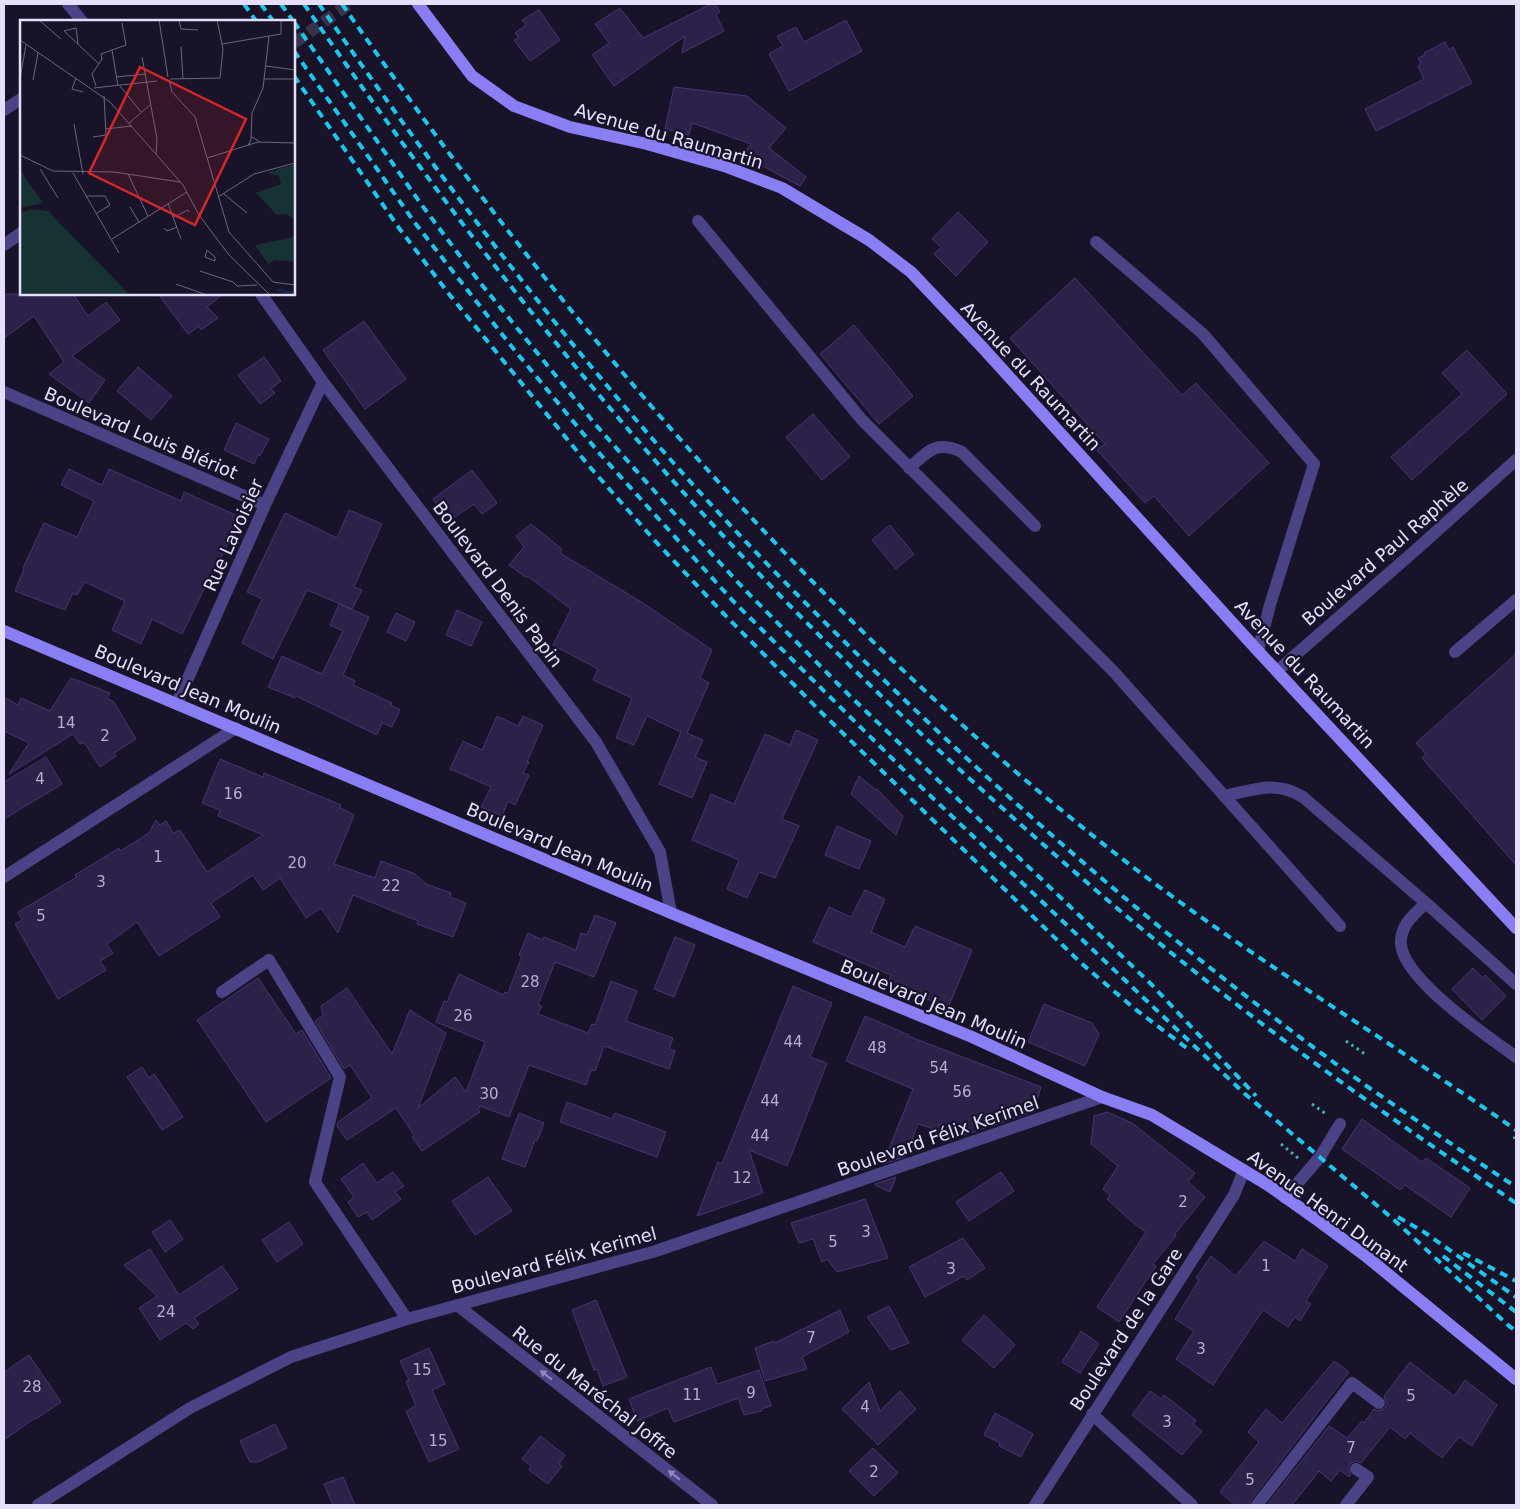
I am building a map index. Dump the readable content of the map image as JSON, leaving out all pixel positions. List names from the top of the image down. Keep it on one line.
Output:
{"streets":{"street":["Avenue du Raumartin","Boulevard Louis Blériot","Rue Lavoisier","Boulevard Paul Raphèle","Boulevard Denis Papin","Boulevard Jean Moulin","Boulevard Félix Kerimel","Avenue Henri Dunant","Boulevard de la Gare","Rue du Maréchal Joffre"]},"crossings":[["Avenue du Raumartin","Boulevard Paul Raphèle"],["Boulevard Louis Blériot","Rue Lavoisier"],["Rue Lavoisier","Boulevard Denis Papin"],["Rue Lavoisier","Boulevard Jean Moulin"],["Boulevard Denis Papin","Boulevard Jean Moulin"],["Boulevard Jean Moulin","Boulevard Félix Kerimel"],["Boulevard Jean Moulin","Avenue Henri Dunant"],["Boulevard Félix Kerimel","Avenue Henri Dunant"],["Boulevard Félix Kerimel","Rue du Maréchal Joffre"],["Avenue Henri Dunant","Boulevard de la Gare"]],"one_way":["Rue du Maréchal Joffre"],"house_numbers":["14","2","4","16","1","20","3","22","5","28","26","44","48","54","56","30","44","44","12","2","3","5","1","3","24","7","3","15","28","9","11","5","4","3","15","7","2","5"]}
